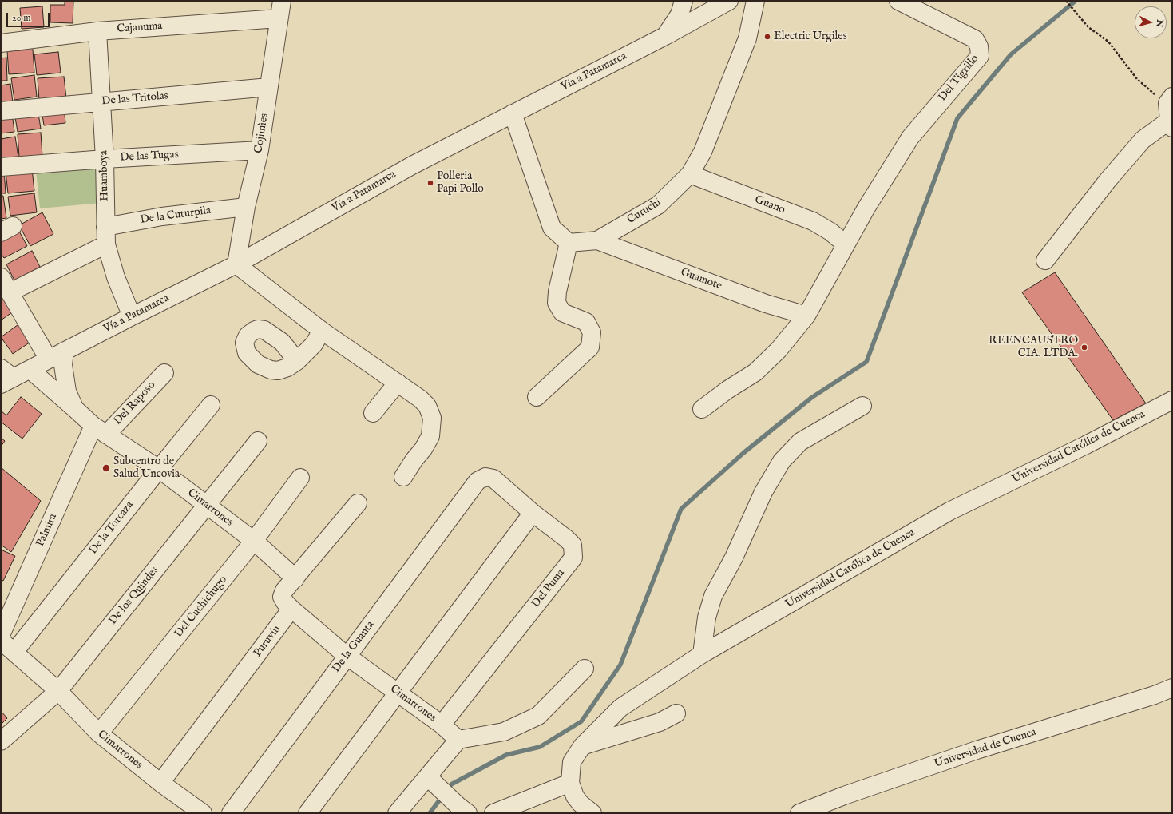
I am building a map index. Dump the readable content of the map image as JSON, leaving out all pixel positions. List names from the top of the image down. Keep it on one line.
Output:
{"streets":{"street":["Cajanuma","Vía a Patamarca","Del Tigrillo","De las Tritolas","Cojimìes","De las Tugas","Huamboya","Guano","Cutuchi","De la Cuturpila","Guamote","Del Raposo","Universidad Católica de Cuenca","Cimarrones","De la Torcaza","Palmira","Del Puma","De los Quindes","Del Cuchichugo","Puruvín","De la Guanta","Universidad de Cuenca"]},"crossings":[["Cajanuma","Cojimìes"],["Cajanuma","Huamboya"],["Vía a Patamarca","Cojimìes"],["Vía a Patamarca","Huamboya"],["Vía a Patamarca","Cimarrones"],["Del Tigrillo","Guano"],["Del Tigrillo","Guamote"],["De las Tritolas","Cojimìes"],["De las Tritolas","Huamboya"],["Cojimìes","De las Tugas"],["Cojimìes","De la Cuturpila"],["De las Tugas","Huamboya"],["Huamboya","De la Cuturpila"],["Guano","Cutuchi"],["Cutuchi","Guamote"],["Del Raposo","Cimarrones"],["Del Raposo","Palmira"],["Cimarrones","De la Torcaza"],["Cimarrones","Palmira"],["Cimarrones","Del Puma"],["Cimarrones","De los Quindes"],["Cimarrones","Del Cuchichugo"],["Cimarrones","Puruvín"],["Cimarrones","De la Guanta"],["Del Puma","De la Guanta"]],"places":["Electric Urgiles","Polleria Papi Pollo","REENCAUSTRO CIA. LTDA.","Subcentro de Salud Uncovia"],"scale_bar":"20 m","north":"right"}
